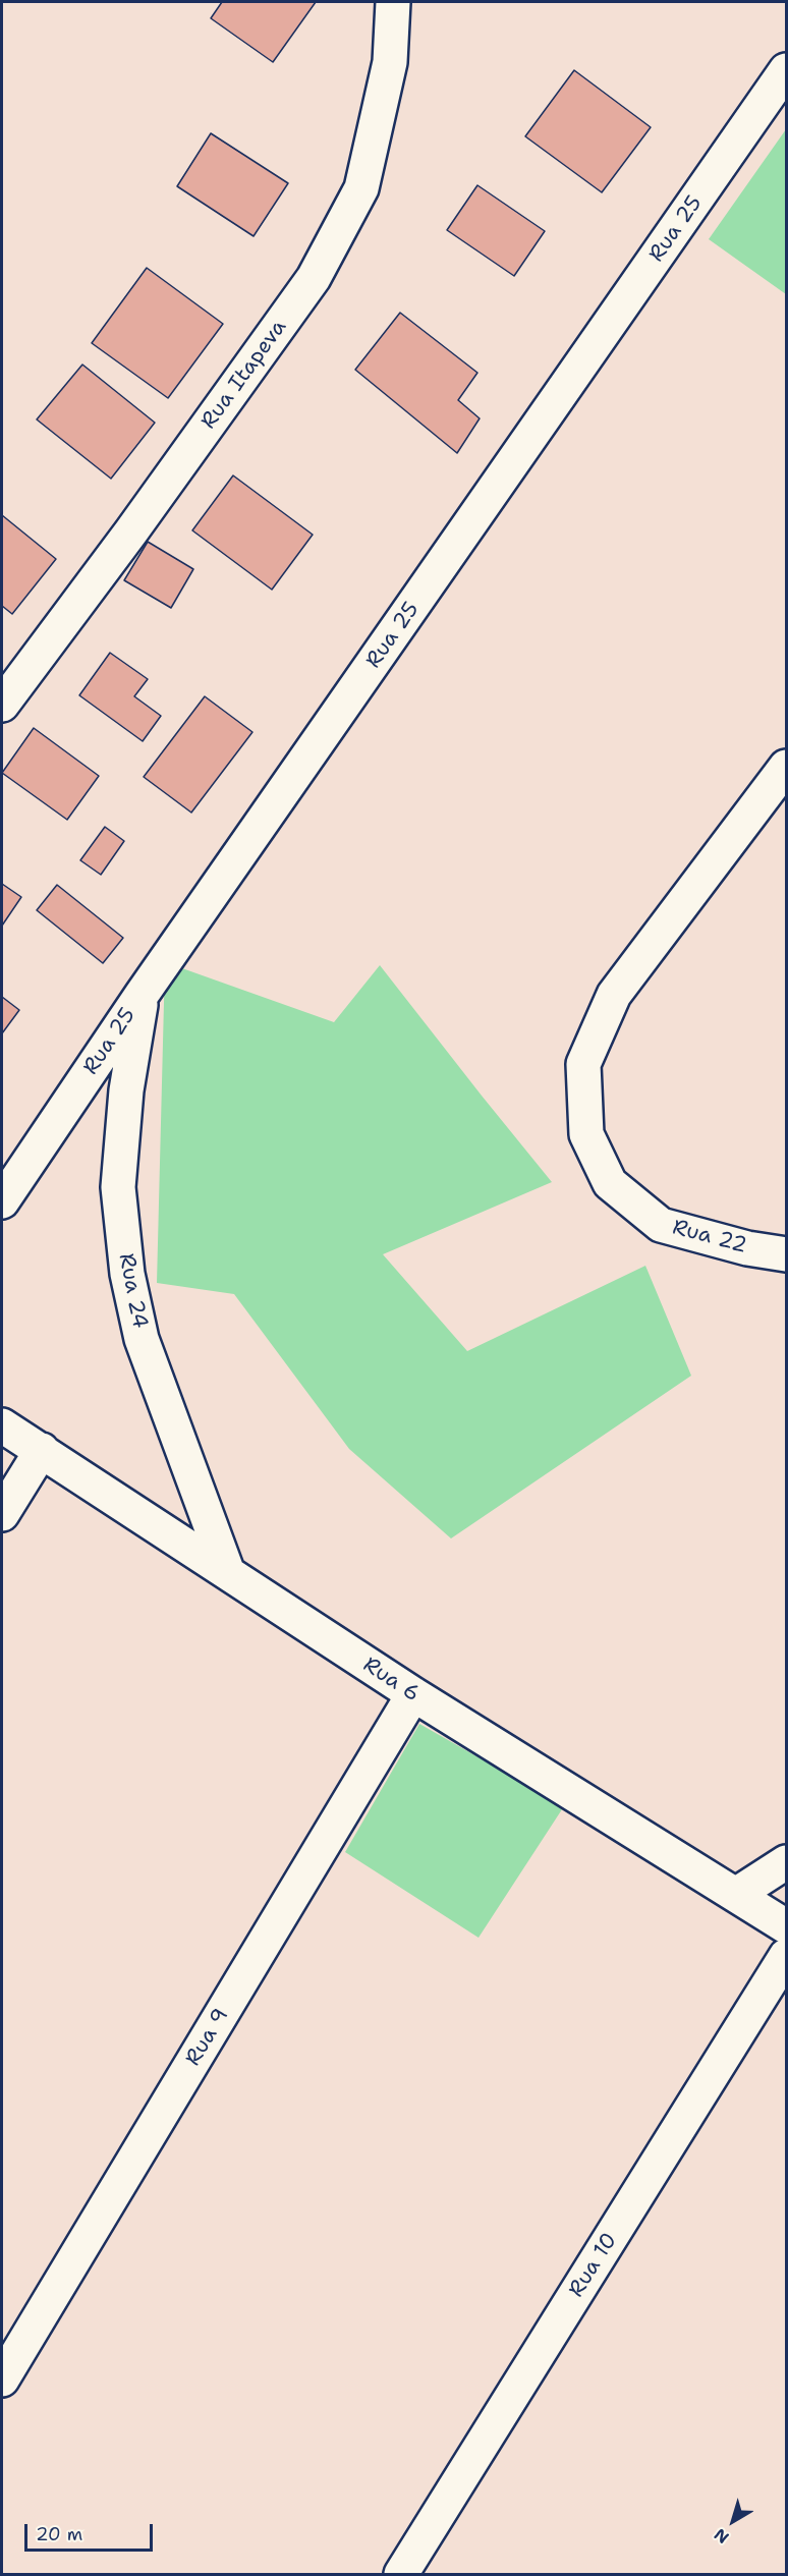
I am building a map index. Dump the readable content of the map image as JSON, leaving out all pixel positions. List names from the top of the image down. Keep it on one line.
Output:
{"streets":{"street":["Rua 25","Rua Itapeva","Rua 22","Rua 24","Rua 6","Rua 9","Rua 10"]},"crossings":[["Rua 25","Rua 24"],["Rua 24","Rua 6"],["Rua 6","Rua 9"]],"scale_bar":"20 m","north":"bottom left"}
